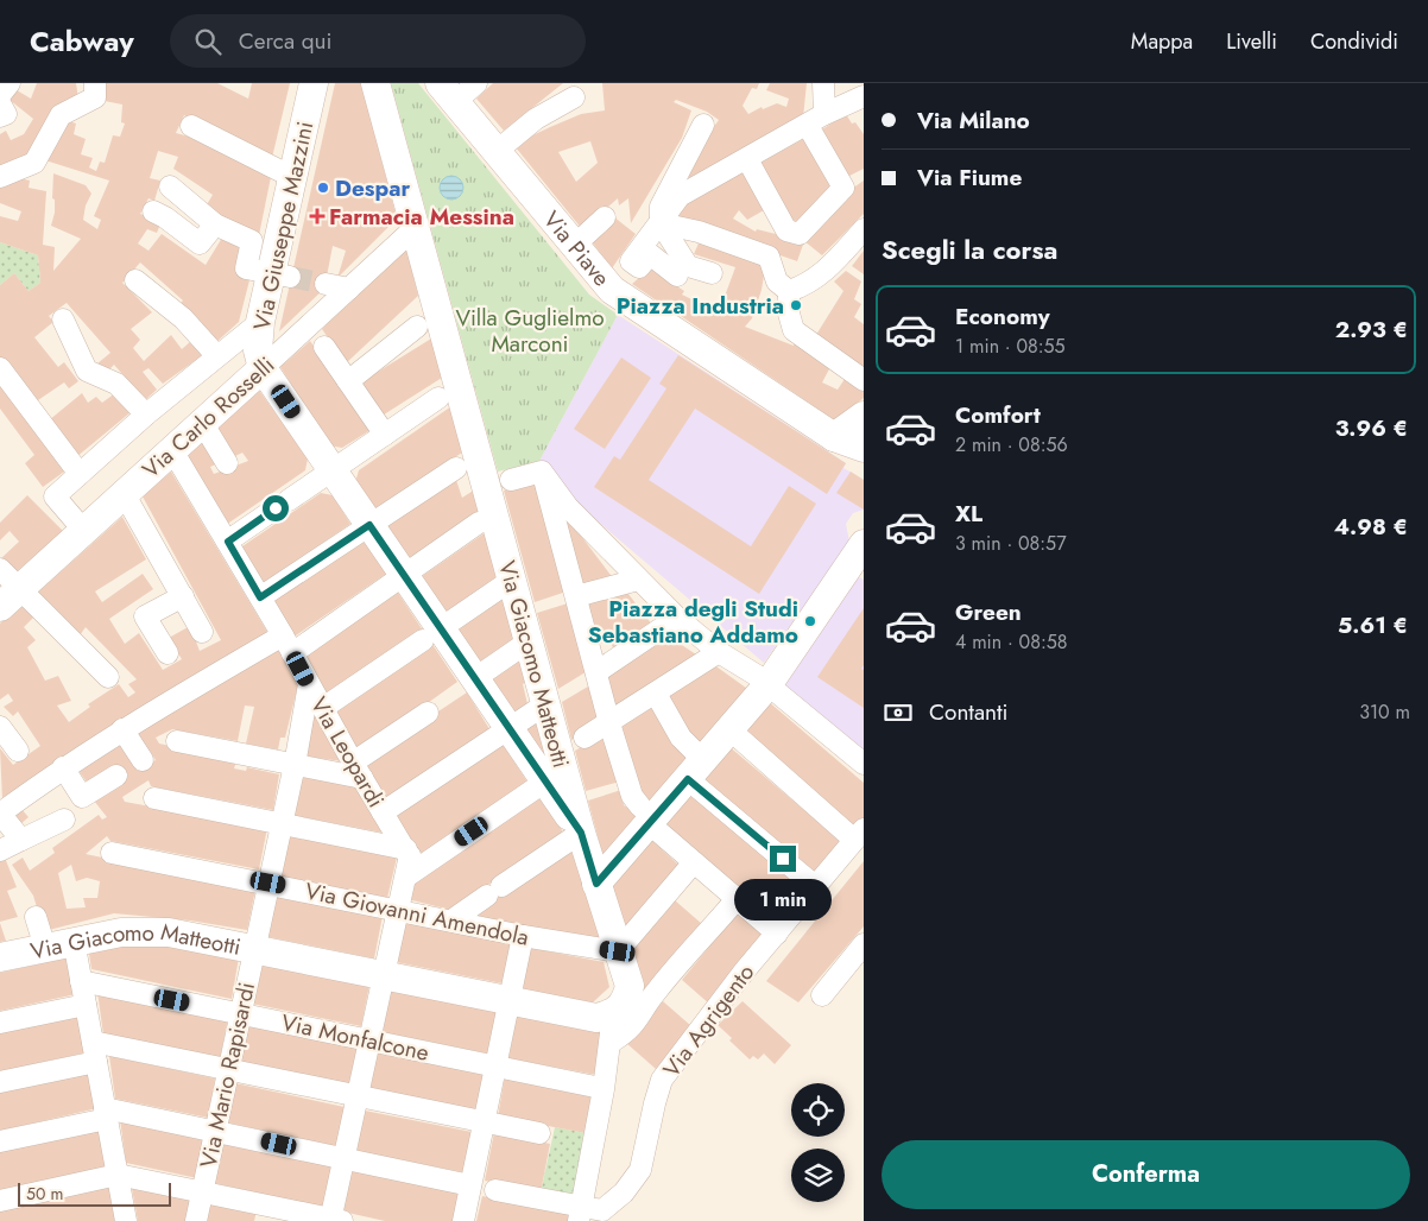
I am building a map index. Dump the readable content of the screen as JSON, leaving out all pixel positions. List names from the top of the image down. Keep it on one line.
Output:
{"streets":{"main road":["Via Giuseppe Mazzini","Via Piave","Via Carlo Rosselli","Via Giacomo Matteotti"],"street":["Via Leopardi","Via Giovanni Amendola","Via Agrigento","Via Monfalcone","Via Mario Rapisardi"]},"crossings":[["Via Giuseppe Mazzini","Via Carlo Rosselli"],["Via Carlo Rosselli","Via Giacomo Matteotti"],["Via Carlo Rosselli","Via Leopardi"],["Via Giacomo Matteotti","Via Giovanni Amendola"],["Via Giacomo Matteotti","Via Mario Rapisardi"],["Via Leopardi","Via Mario Rapisardi"],["Via Giovanni Amendola","Via Mario Rapisardi"],["Via Monfalcone","Via Mario Rapisardi"]],"parks":["Villa Guglielmo Marconi"],"places":{"other":["Despar","Piazza Industria","Piazza degli Studi Sebastiano Addamo"],"health":["Farmacia Messina"]},"scale_bar":"50 m","page":{"header":"Cabway","search":"Cerca qui","nav":["Mappa","Livelli","Condividi"],"banner":["Via Milano","Via Fiume"],"heading":"Scegli la corsa","list":[{"name":"Economy","note":"1 min · 08:55","value":"2.93 €"},{"name":"Comfort","note":"2 min · 08:56","value":"3.96 €"},{"name":"XL","note":"3 min · 08:57","value":"4.98 €"},{"name":"Green","note":"4 min · 08:58","value":"5.61 €"}],"pay":["Contanti","310 m"],"bubble":"1 min","buttons":"Conferma","scale":"50 m"}}
